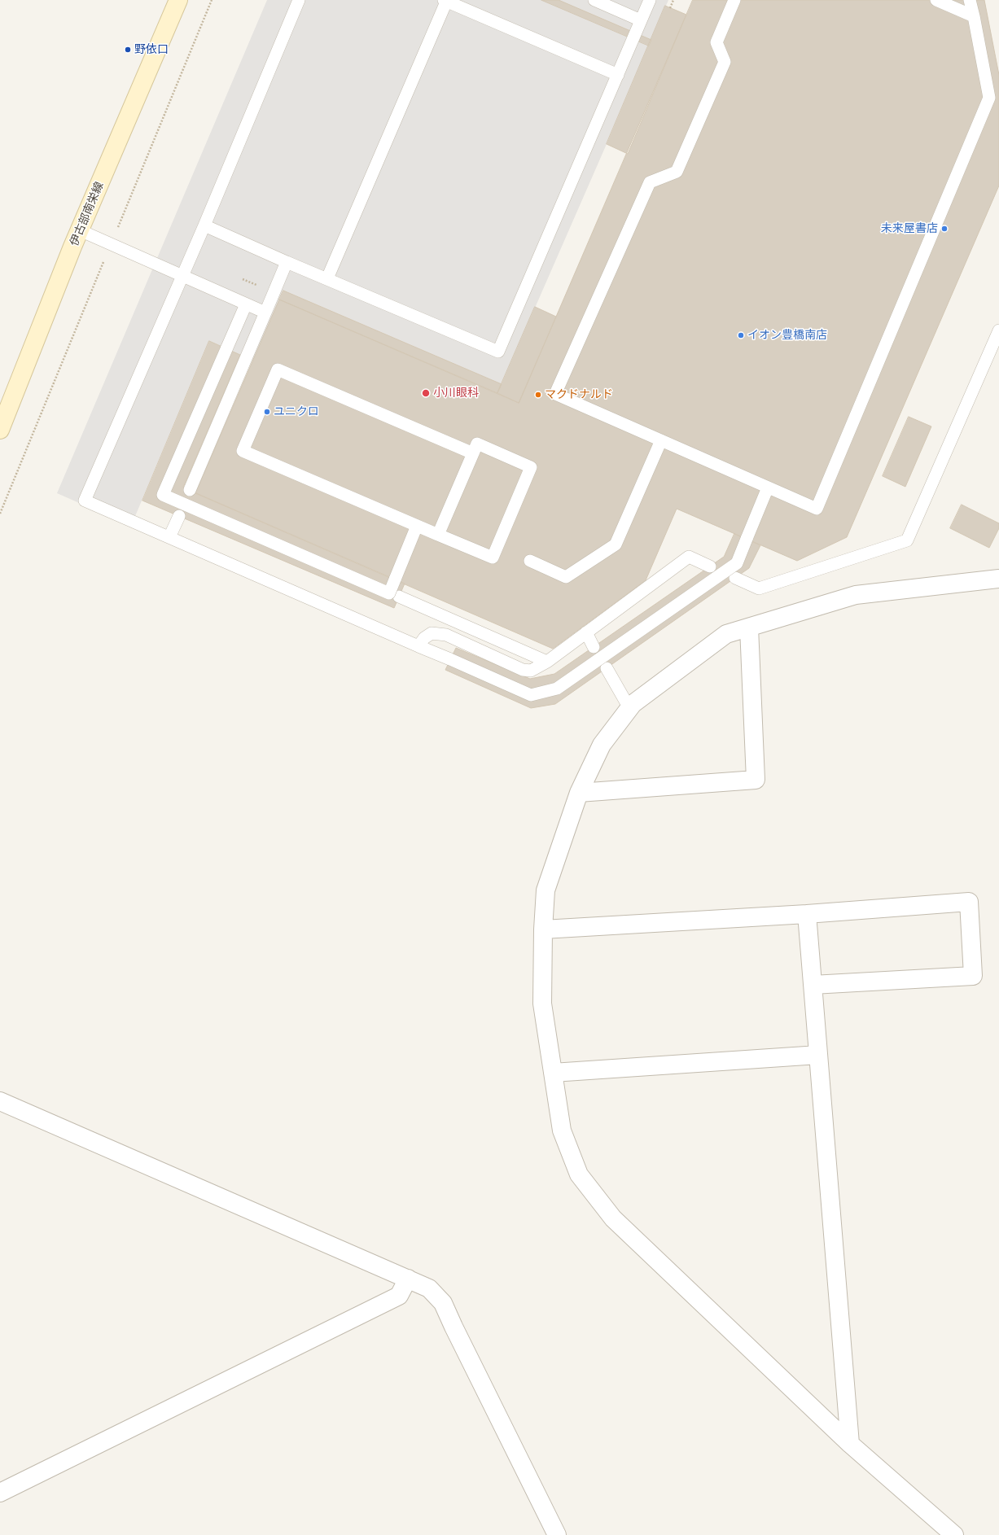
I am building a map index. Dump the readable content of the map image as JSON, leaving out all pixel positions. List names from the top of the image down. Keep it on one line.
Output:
{"streets":{"main road":["伊古部南栄線"]},"places":["野依口","未来屋書店","イオン豊橋南店","小川眼科","マクドナルド","ユニクロ"]}
